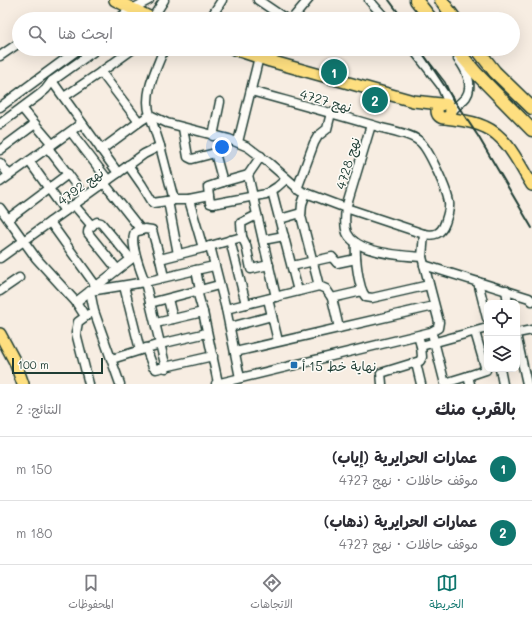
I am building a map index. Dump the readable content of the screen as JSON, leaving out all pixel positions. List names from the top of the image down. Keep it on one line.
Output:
{"streets":{"street":["نهج 4727","نهج 4728","نهج 4792"]},"crossings":[["نهج 4727","نهج 4728"]],"places":{"transit":["نهاية خط 15 أ"]},"scale_bar":"100 m","page":{"search":"ابحث هنا","pins":["1","2"],"scale":"100 m","heading":["بالقرب منك","النتائج: 2"],"list":[{"mark":"1","name":"عمارات الحرايرية (إياب)","note":"موقف حافلات · نهج 4727","value":"150 m"},{"mark":"2","name":"عمارات الحرايرية (ذهاب)","note":"موقف حافلات · نهج 4727","value":"180 m"}],"nav":["الخريطة","الاتجاهات","المحفوظات"]}}
